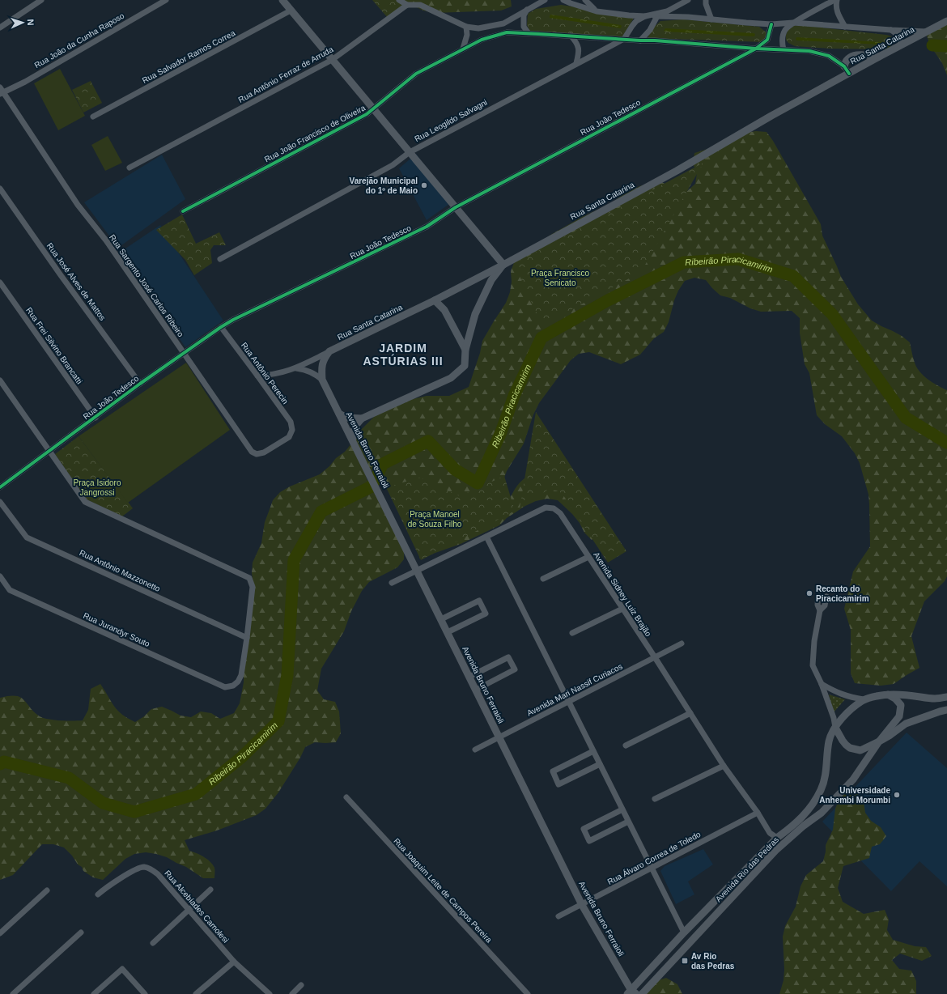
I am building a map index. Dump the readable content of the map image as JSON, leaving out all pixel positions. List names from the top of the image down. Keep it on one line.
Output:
{"streets":{"street":["Rua João da Cunha Raposo","Rua Santa Catarina","Rua Salvador Ramos Correa","Rua Antônio Ferraz de Arruda","Rua João Tedesco","Rua Leogildo Salvagni","Rua João Francisco de Oliveira","Rua José Alves de Mattos","Rua Sargento José Carlos Ribeiro","Rua Frei Silvino Brancatti","Rua Antônio Perecin","Avenida Bruno Ferraioli","Rua Antônio Mazzonetto","Avenida Sidney Luiz Brajão","Rua Jurandyr Souto","Avenida Mari Nassif Curiacos","Rua Álvaro Correa de Toledo","Avenida Rio das Pedras","Rua Joaquim Leite de Campos Pereira","Rua Alcebíades Camolesi"]},"crossings":[["Rua João da Cunha Raposo","Rua Sargento José Carlos Ribeiro"],["Rua Santa Catarina","Rua Antônio Perecin"],["Rua Santa Catarina","Avenida Bruno Ferraioli"],["Rua João Tedesco","Rua João Francisco de Oliveira"],["Rua João Tedesco","Rua José Alves de Mattos"],["Rua João Tedesco","Rua Sargento José Carlos Ribeiro"],["Rua João Tedesco","Rua Frei Silvino Brancatti"],["Rua João Tedesco","Rua Antônio Perecin"],["Rua Leogildo Salvagni","Rua João Francisco de Oliveira"],["Rua Sargento José Carlos Ribeiro","Rua Antônio Perecin"],["Avenida Bruno Ferraioli","Avenida Sidney Luiz Brajão"],["Avenida Bruno Ferraioli","Avenida Mari Nassif Curiacos"],["Avenida Bruno Ferraioli","Rua Álvaro Correa de Toledo"],["Avenida Bruno Ferraioli","Avenida Rio das Pedras"],["Rua Antônio Mazzonetto","Rua Jurandyr Souto"],["Avenida Sidney Luiz Brajão","Avenida Mari Nassif Curiacos"],["Avenida Sidney Luiz Brajão","Rua Álvaro Correa de Toledo"],["Avenida Sidney Luiz Brajão","Avenida Rio das Pedras"]],"districts":["JARDIM ASTÚRIAS III"],"water":["Ribeirão Piracicamirim"],"parks":["Praça Francisco Senicato","Praça Isidoro Jangrossi","Praça Manoel de Souza Filho"],"places":{"other":["Varejão Municipal do 1º de Maio","Recanto do Piracicamirim","Universidade Anhembi Morumbi"],"transit":["Av Rio das Pedras"]},"north":"right"}
